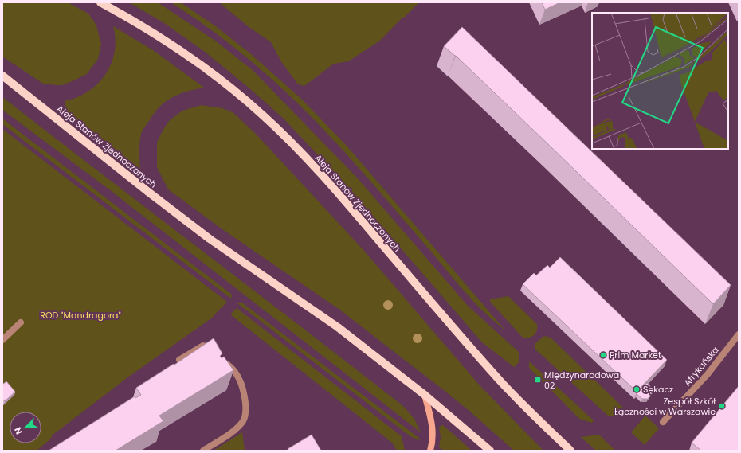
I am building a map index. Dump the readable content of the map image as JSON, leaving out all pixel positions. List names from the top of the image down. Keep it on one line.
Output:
{"streets":{"main road":["Aleja Stanów Zjednoczonych"],"street":["Afrykańska"]},"parks":["ROD \"Mandragora\""],"places":{"other":["Prim Market","Sękacz","Zespół Szkół Łączności w Warszawie"],"transit":["Międzynarodowa 02"]},"north":"bottom left"}
